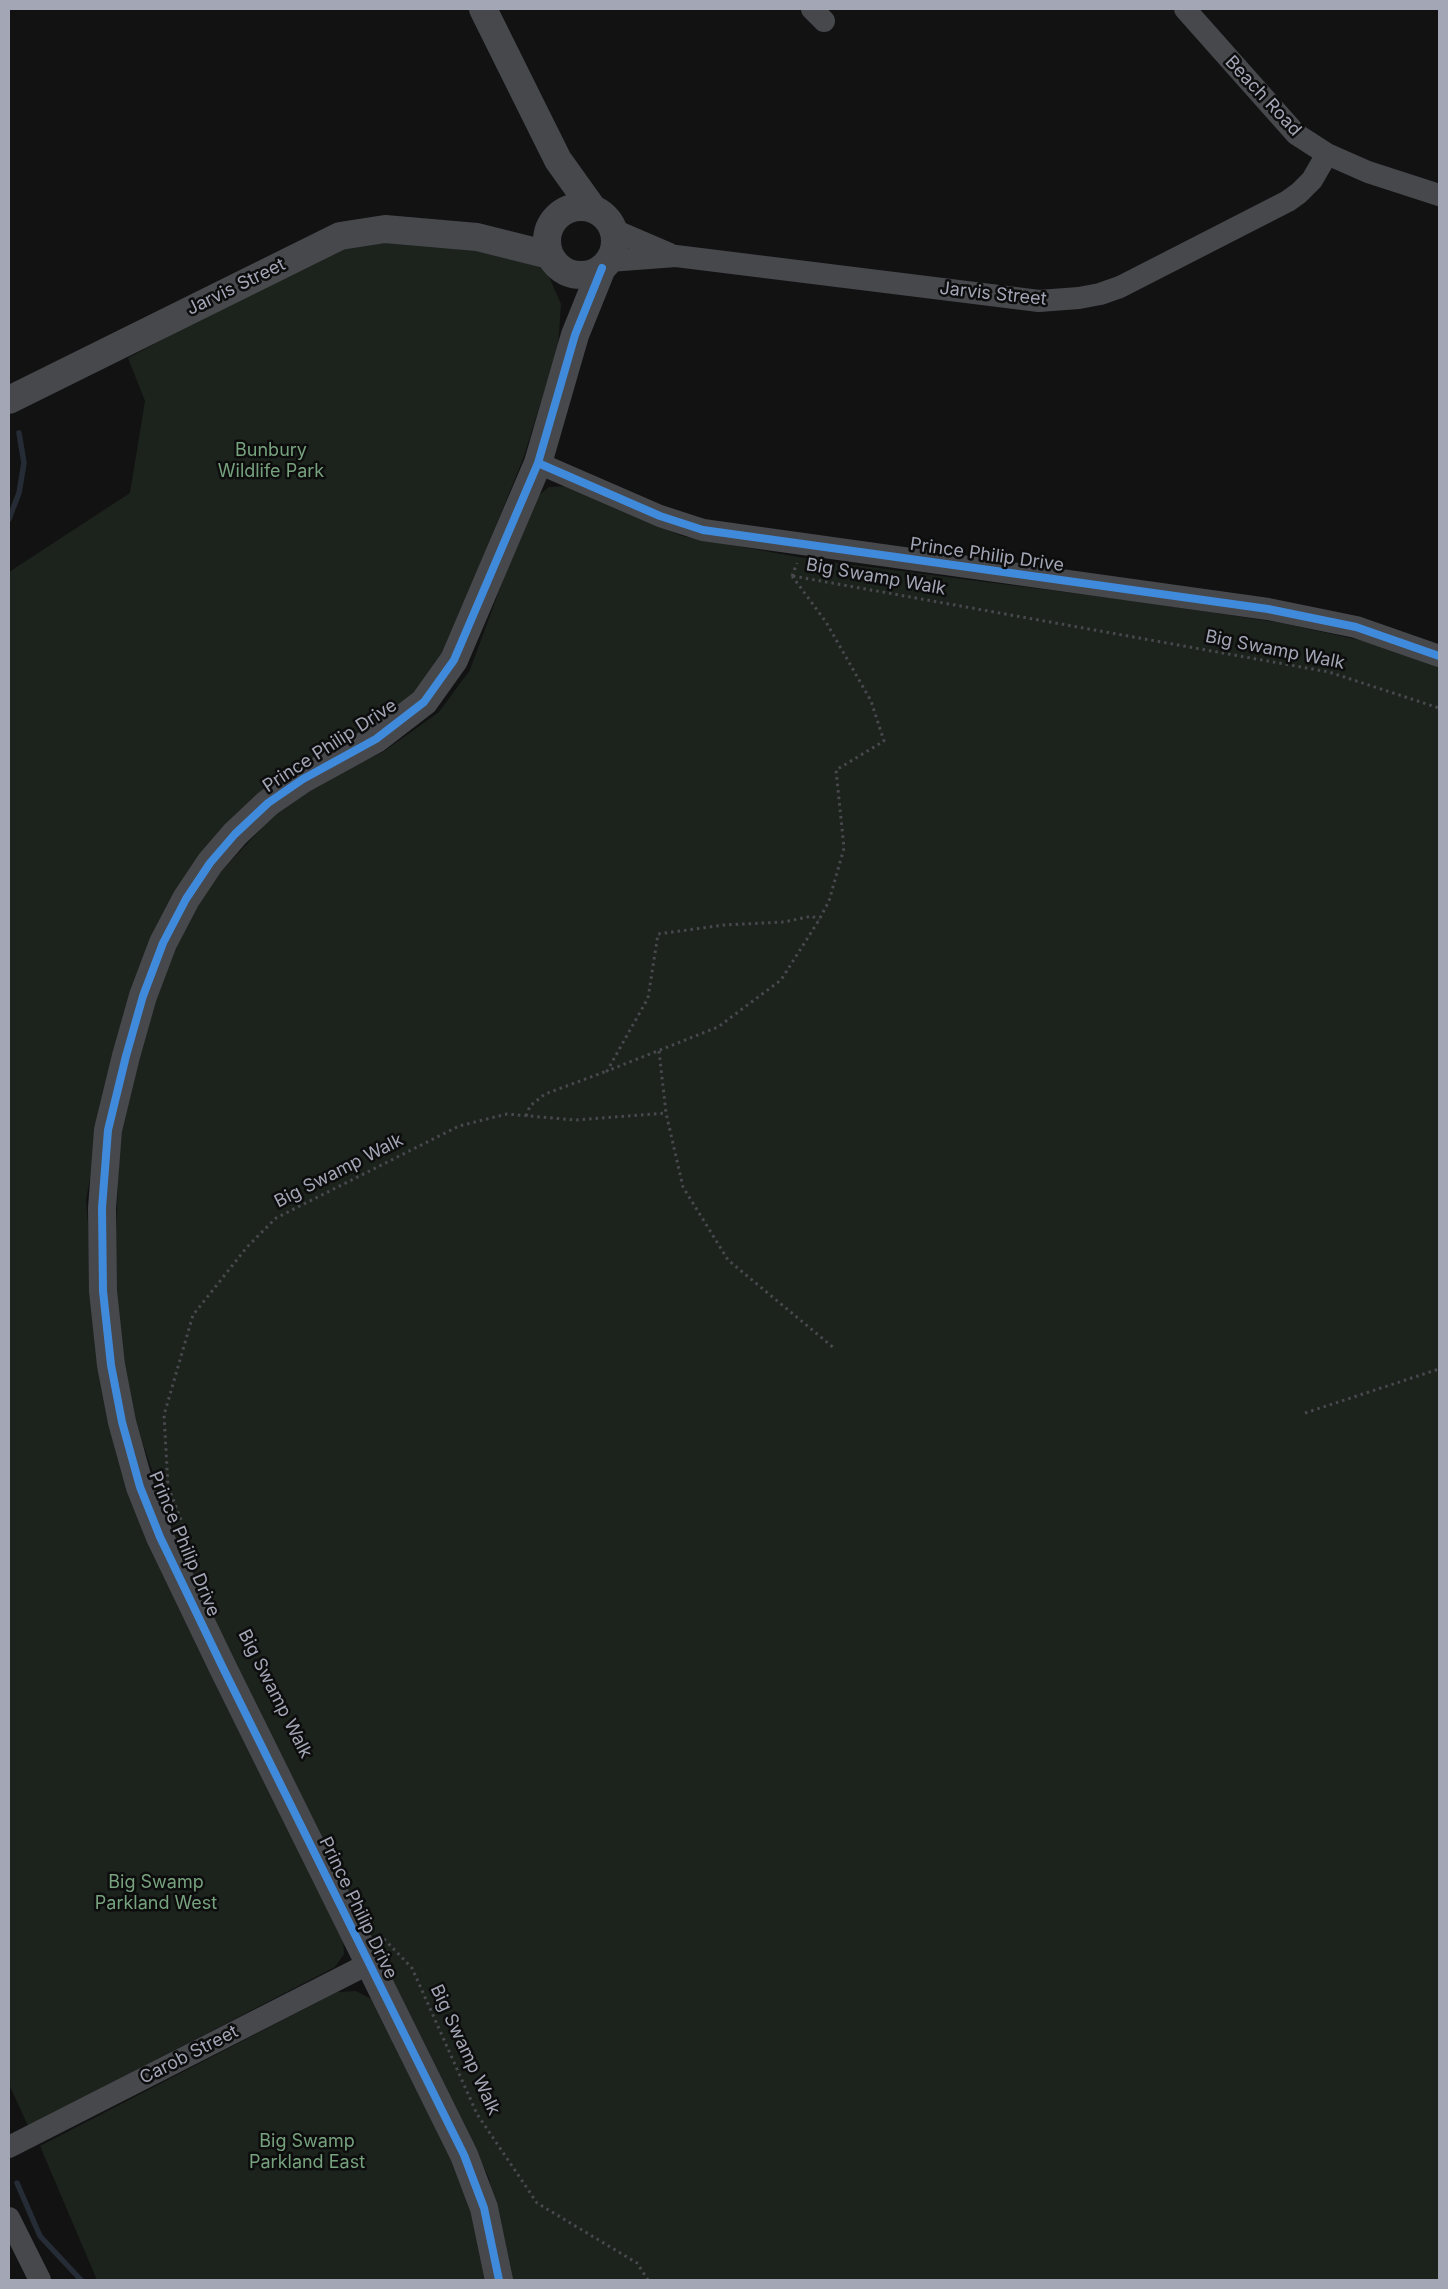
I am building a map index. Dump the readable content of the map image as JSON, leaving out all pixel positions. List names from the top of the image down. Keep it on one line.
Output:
{"streets":{"street":["Beach Road","Jarvis Street","Prince Philip Drive","Carob Street"],"cycle path":["Big Swamp Walk"]},"crossings":[["Beach Road","Jarvis Street"],["Jarvis Street","Prince Philip Drive"],["Prince Philip Drive","Carob Street"]],"parks":["Bunbury Wildlife Park","Big Swamp Parkland West","Big Swamp Parkland East"]}
